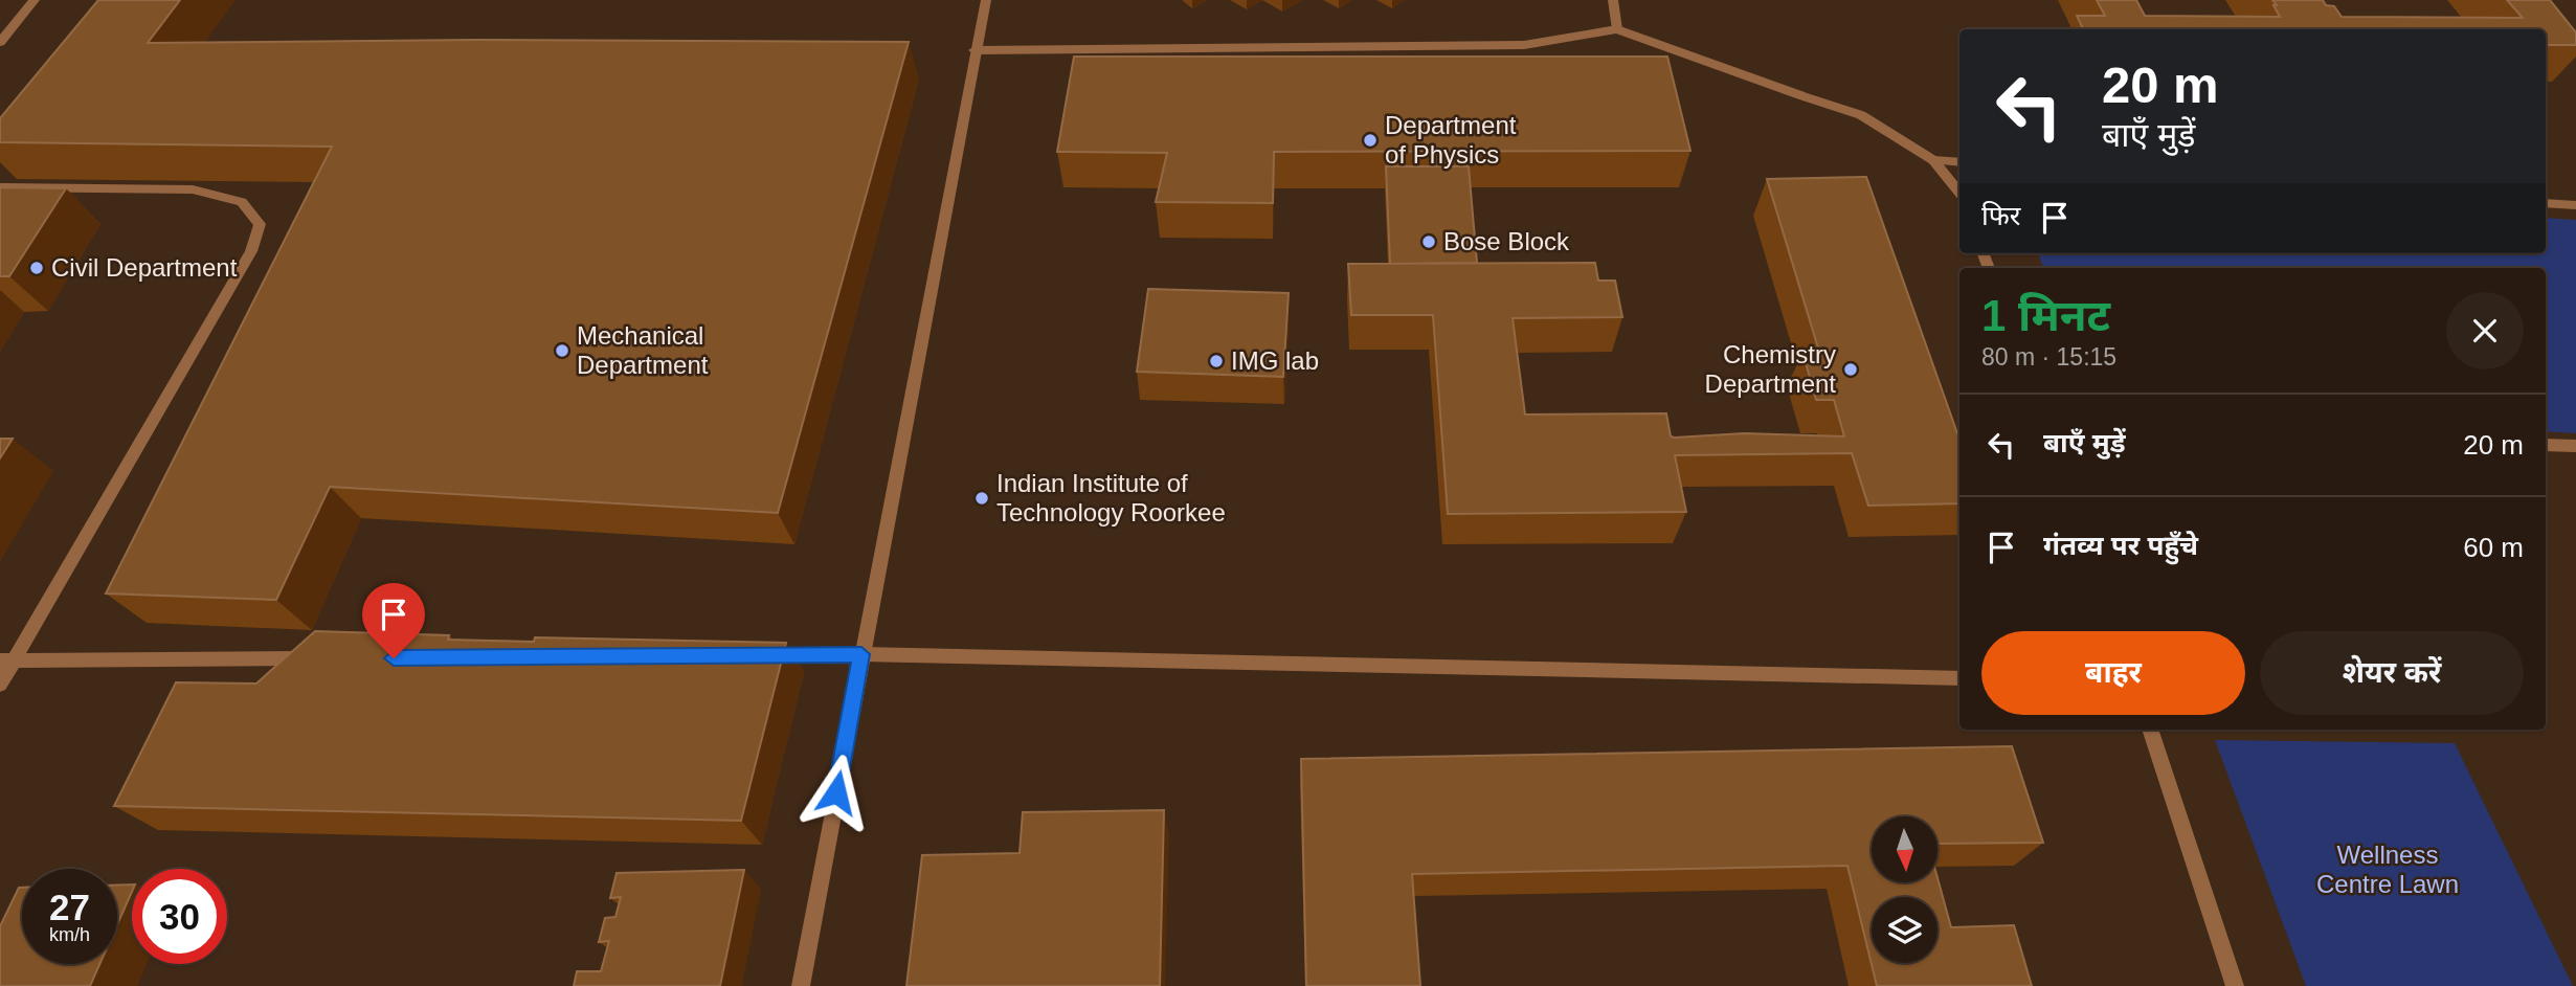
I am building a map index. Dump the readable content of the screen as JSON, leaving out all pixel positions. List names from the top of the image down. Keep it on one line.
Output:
{"parks":["Wellness Centre Lawn"],"places":["Department of Physics","Bose Block","Civil Department","Mechanical Department","IMG lab","Chemistry Department","Indian Institute of Technology Roorkee"],"north":"bottom","page":{"turn":["20 m","बाएँ मुड़ें"],"then":"फिर","heading":["1 मिनट","80 m · 15:15"],"list":[{"name":"बाएँ मुड़ें","value":"20 m"},{"name":"गंतव्य पर पहुँचे","value":"60 m"}],"buttons":["बाहर","शेयर करें"],"speed":"27 km/h","limit":"30"}}
